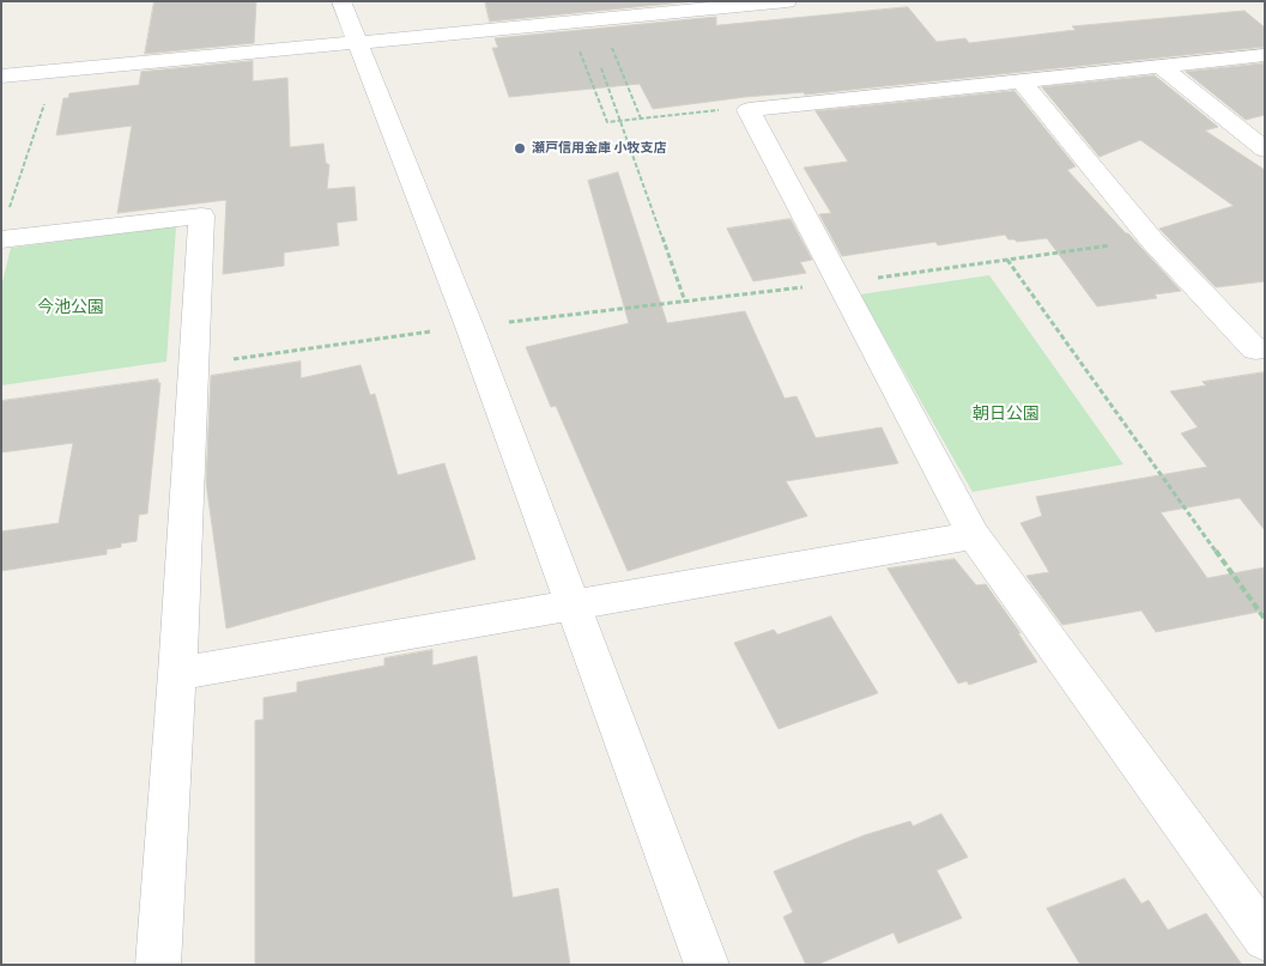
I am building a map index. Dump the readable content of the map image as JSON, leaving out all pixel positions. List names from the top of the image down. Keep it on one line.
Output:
{"parks":["今池公園","朝日公園"],"places":["瀬戸信用金庫 小牧支店"]}
